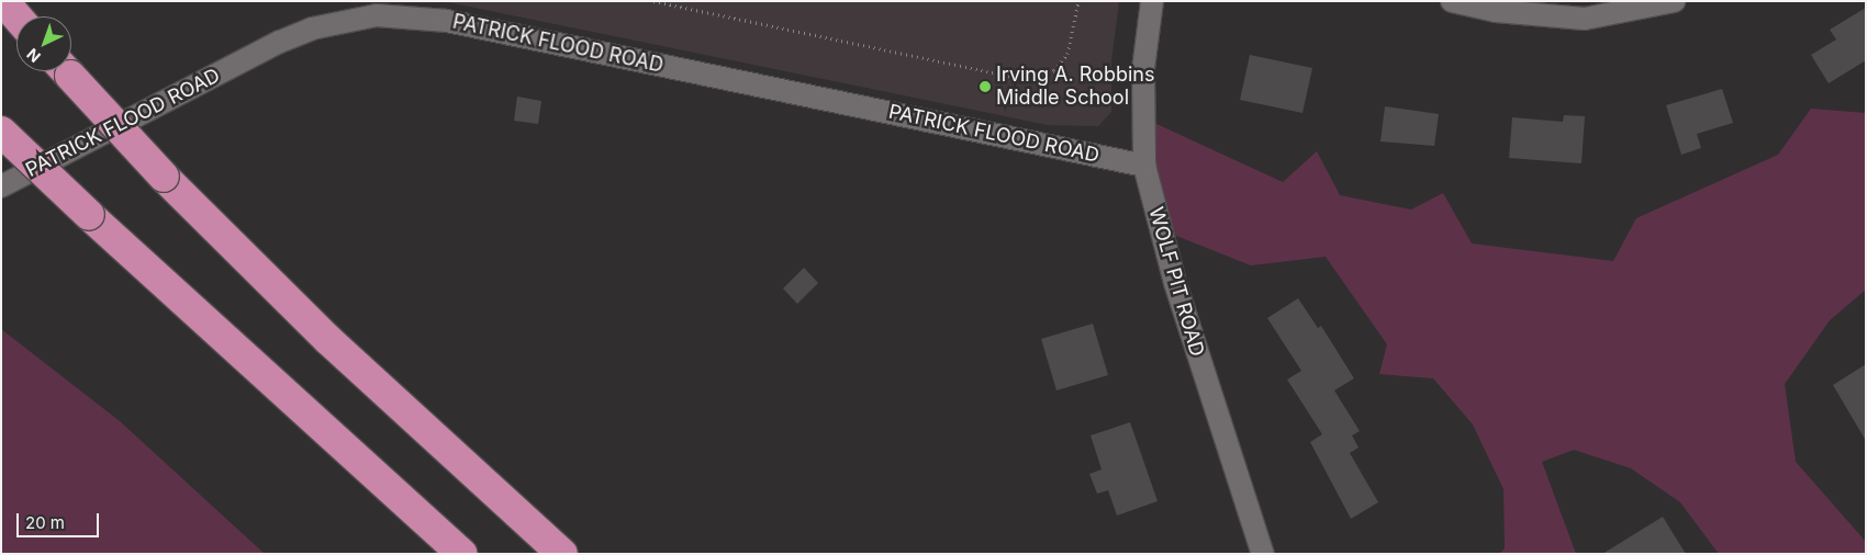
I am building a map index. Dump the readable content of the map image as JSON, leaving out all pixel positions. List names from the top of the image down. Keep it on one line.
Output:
{"streets":{"street":["PATRICK FLOOD ROAD","WOLF PIT ROAD"]},"crossings":[["PATRICK FLOOD ROAD","WOLF PIT ROAD"]],"places":["Irving A. Robbins Middle School"],"scale_bar":"20 m","north":"bottom left"}
